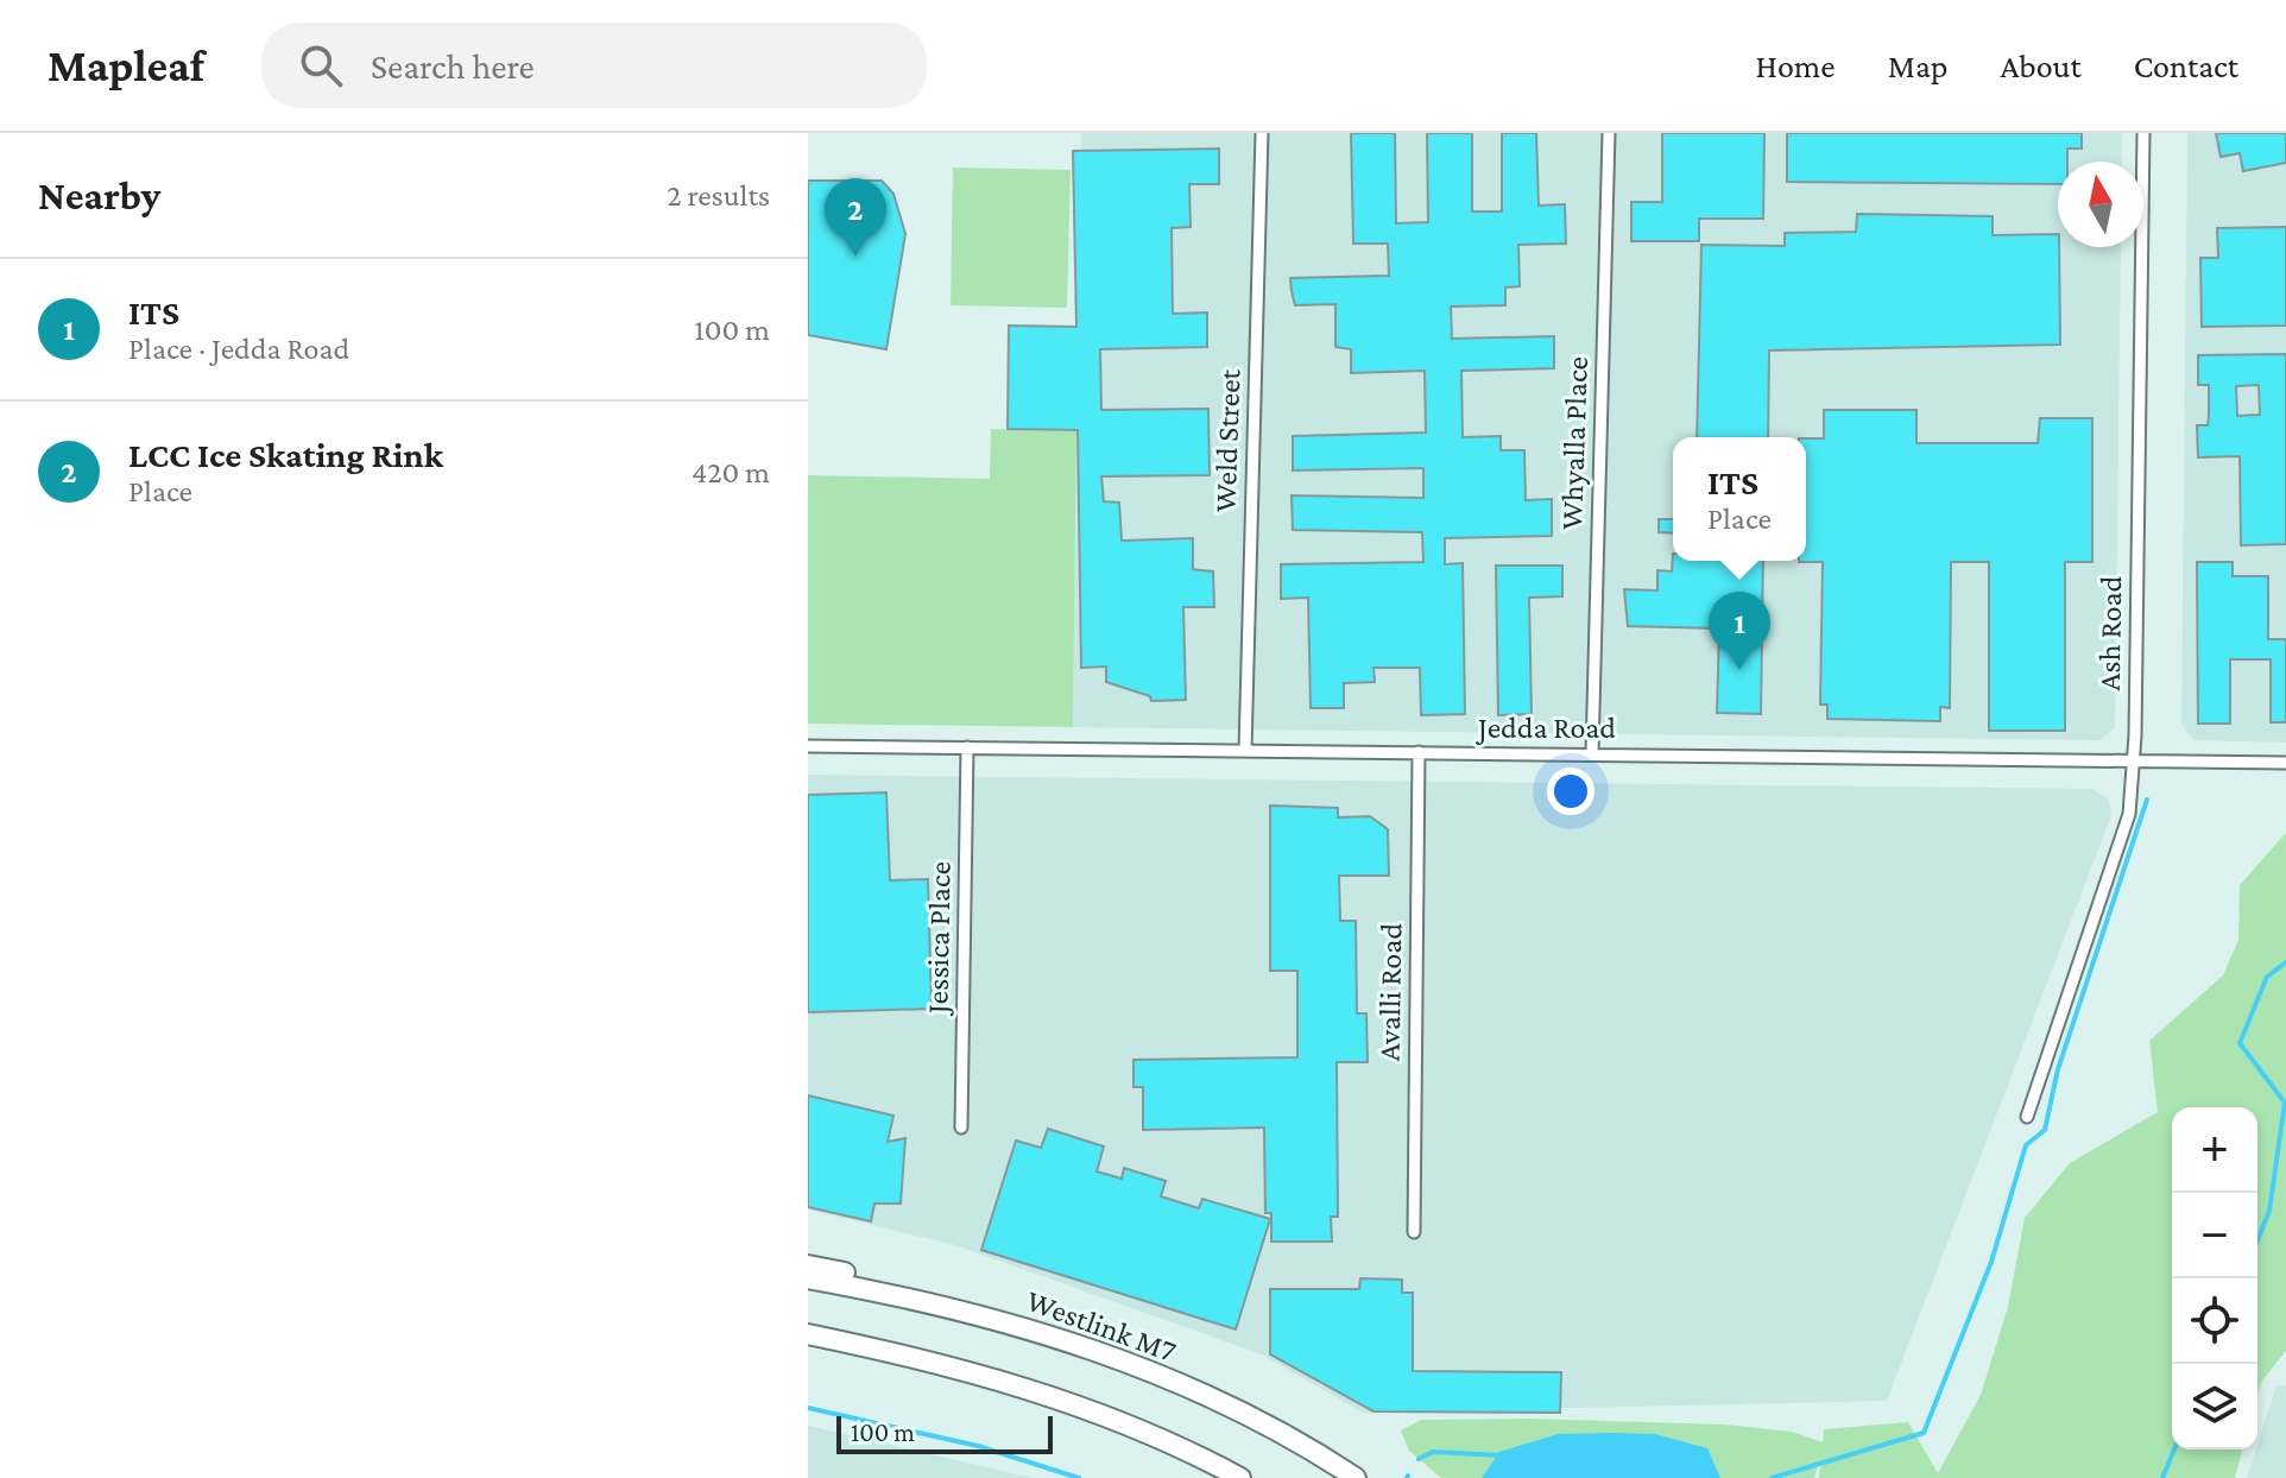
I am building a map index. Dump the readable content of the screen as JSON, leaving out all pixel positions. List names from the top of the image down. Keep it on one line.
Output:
{"streets":{"highway":["Westlink M7"],"street":["Weld Street","Whyalla Place","Ash Road","Jedda Road","Jessica Place","Avalli Road"]},"crossings":[["Weld Street","Jedda Road"],["Whyalla Place","Jedda Road"],["Ash Road","Jedda Road"],["Jedda Road","Jessica Place"],["Jedda Road","Avalli Road"]],"scale_bar":"100 m","north":"top","page":{"header":"Mapleaf","search":"Search here","nav":["Home","Map","About","Contact"],"heading":["Nearby","2 results"],"pins":["2","1"],"list":[{"mark":"1","name":"ITS","note":"Place · Jedda Road","value":"100 m"},{"mark":"2","name":"LCC Ice Skating Rink","note":"Place","value":"420 m"}],"popup":["ITS","Place"],"map_buttons":["+","−"],"scale":"100 m"}}
